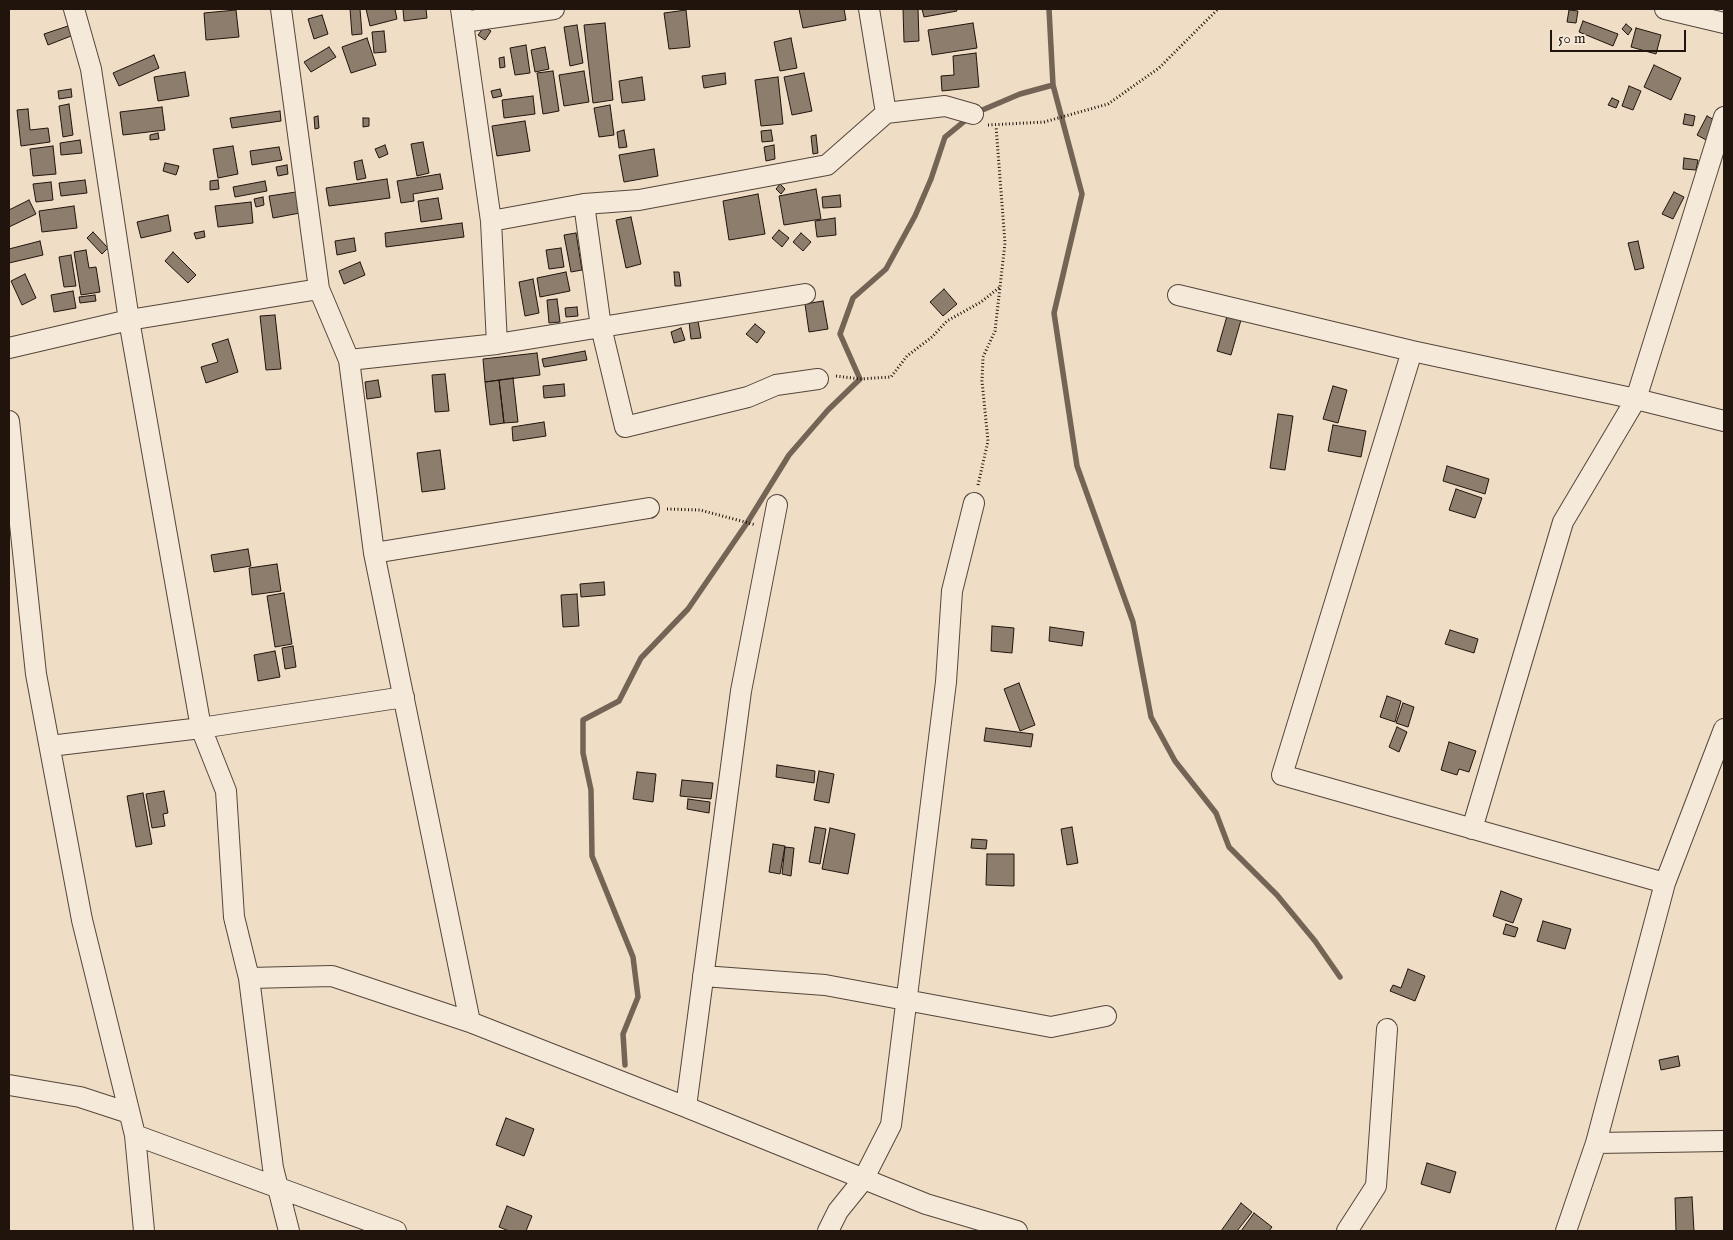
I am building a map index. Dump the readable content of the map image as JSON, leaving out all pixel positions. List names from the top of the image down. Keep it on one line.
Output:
{"scale_bar":"50 m"}
